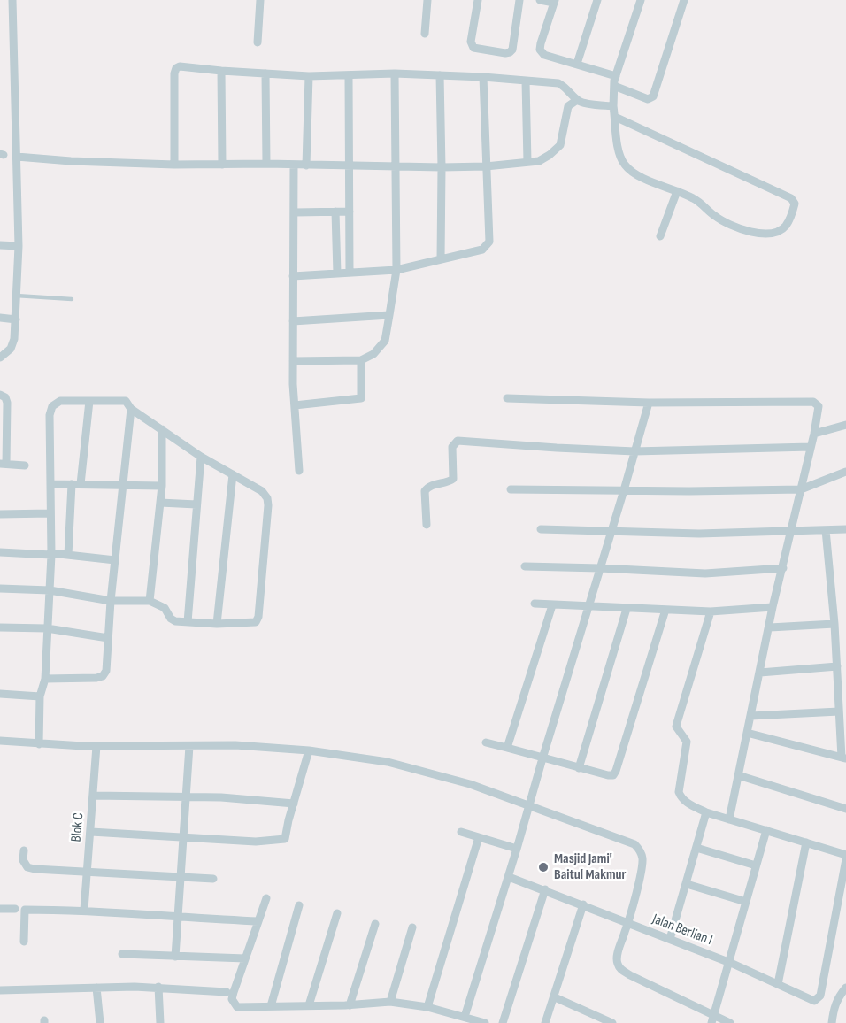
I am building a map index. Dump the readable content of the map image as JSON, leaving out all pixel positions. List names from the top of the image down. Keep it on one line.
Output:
{"streets":{"street":["Blok C","Jalan Berlian I"]},"places":["Masjid Jami' Baitul Makmur"]}
